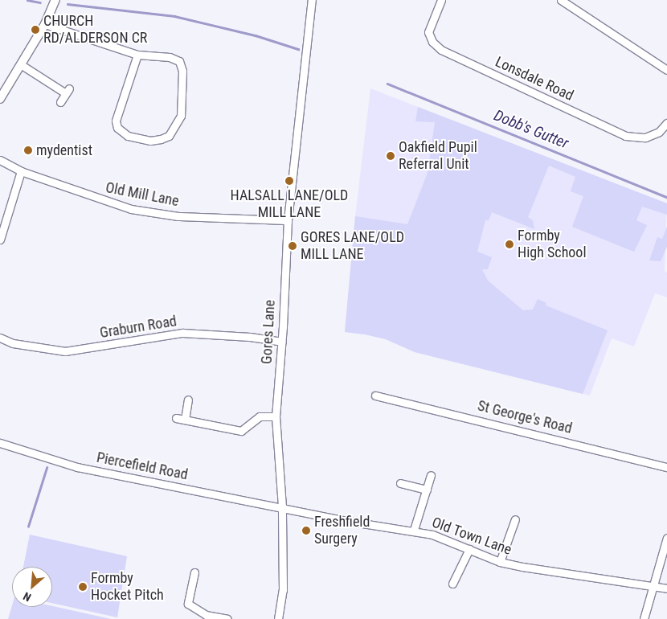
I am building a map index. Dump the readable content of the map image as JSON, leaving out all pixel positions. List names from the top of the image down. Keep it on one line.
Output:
{"streets":{"street":["Lonsdale Road","Old Mill Lane","Graburn Road","Gores Lane","St George's Road","Piercefield Road","Old Town Lane"]},"crossings":[["Old Mill Lane","Gores Lane"],["Graburn Road","Gores Lane"],["Gores Lane","Piercefield Road"],["Gores Lane","Old Town Lane"],["Piercefield Road","Old Town Lane"]],"water":["Dobb's Gutter"],"places":["CHURCH RD/ALDERSON CR","mydentist","Oakfield Pupil Referral Unit","HALSALL LANE/OLD MILL LANE","Formby High School","GORES LANE/OLD MILL LANE","Freshfield Surgery","Formby Hocket Pitch"],"north":"bottom left"}
